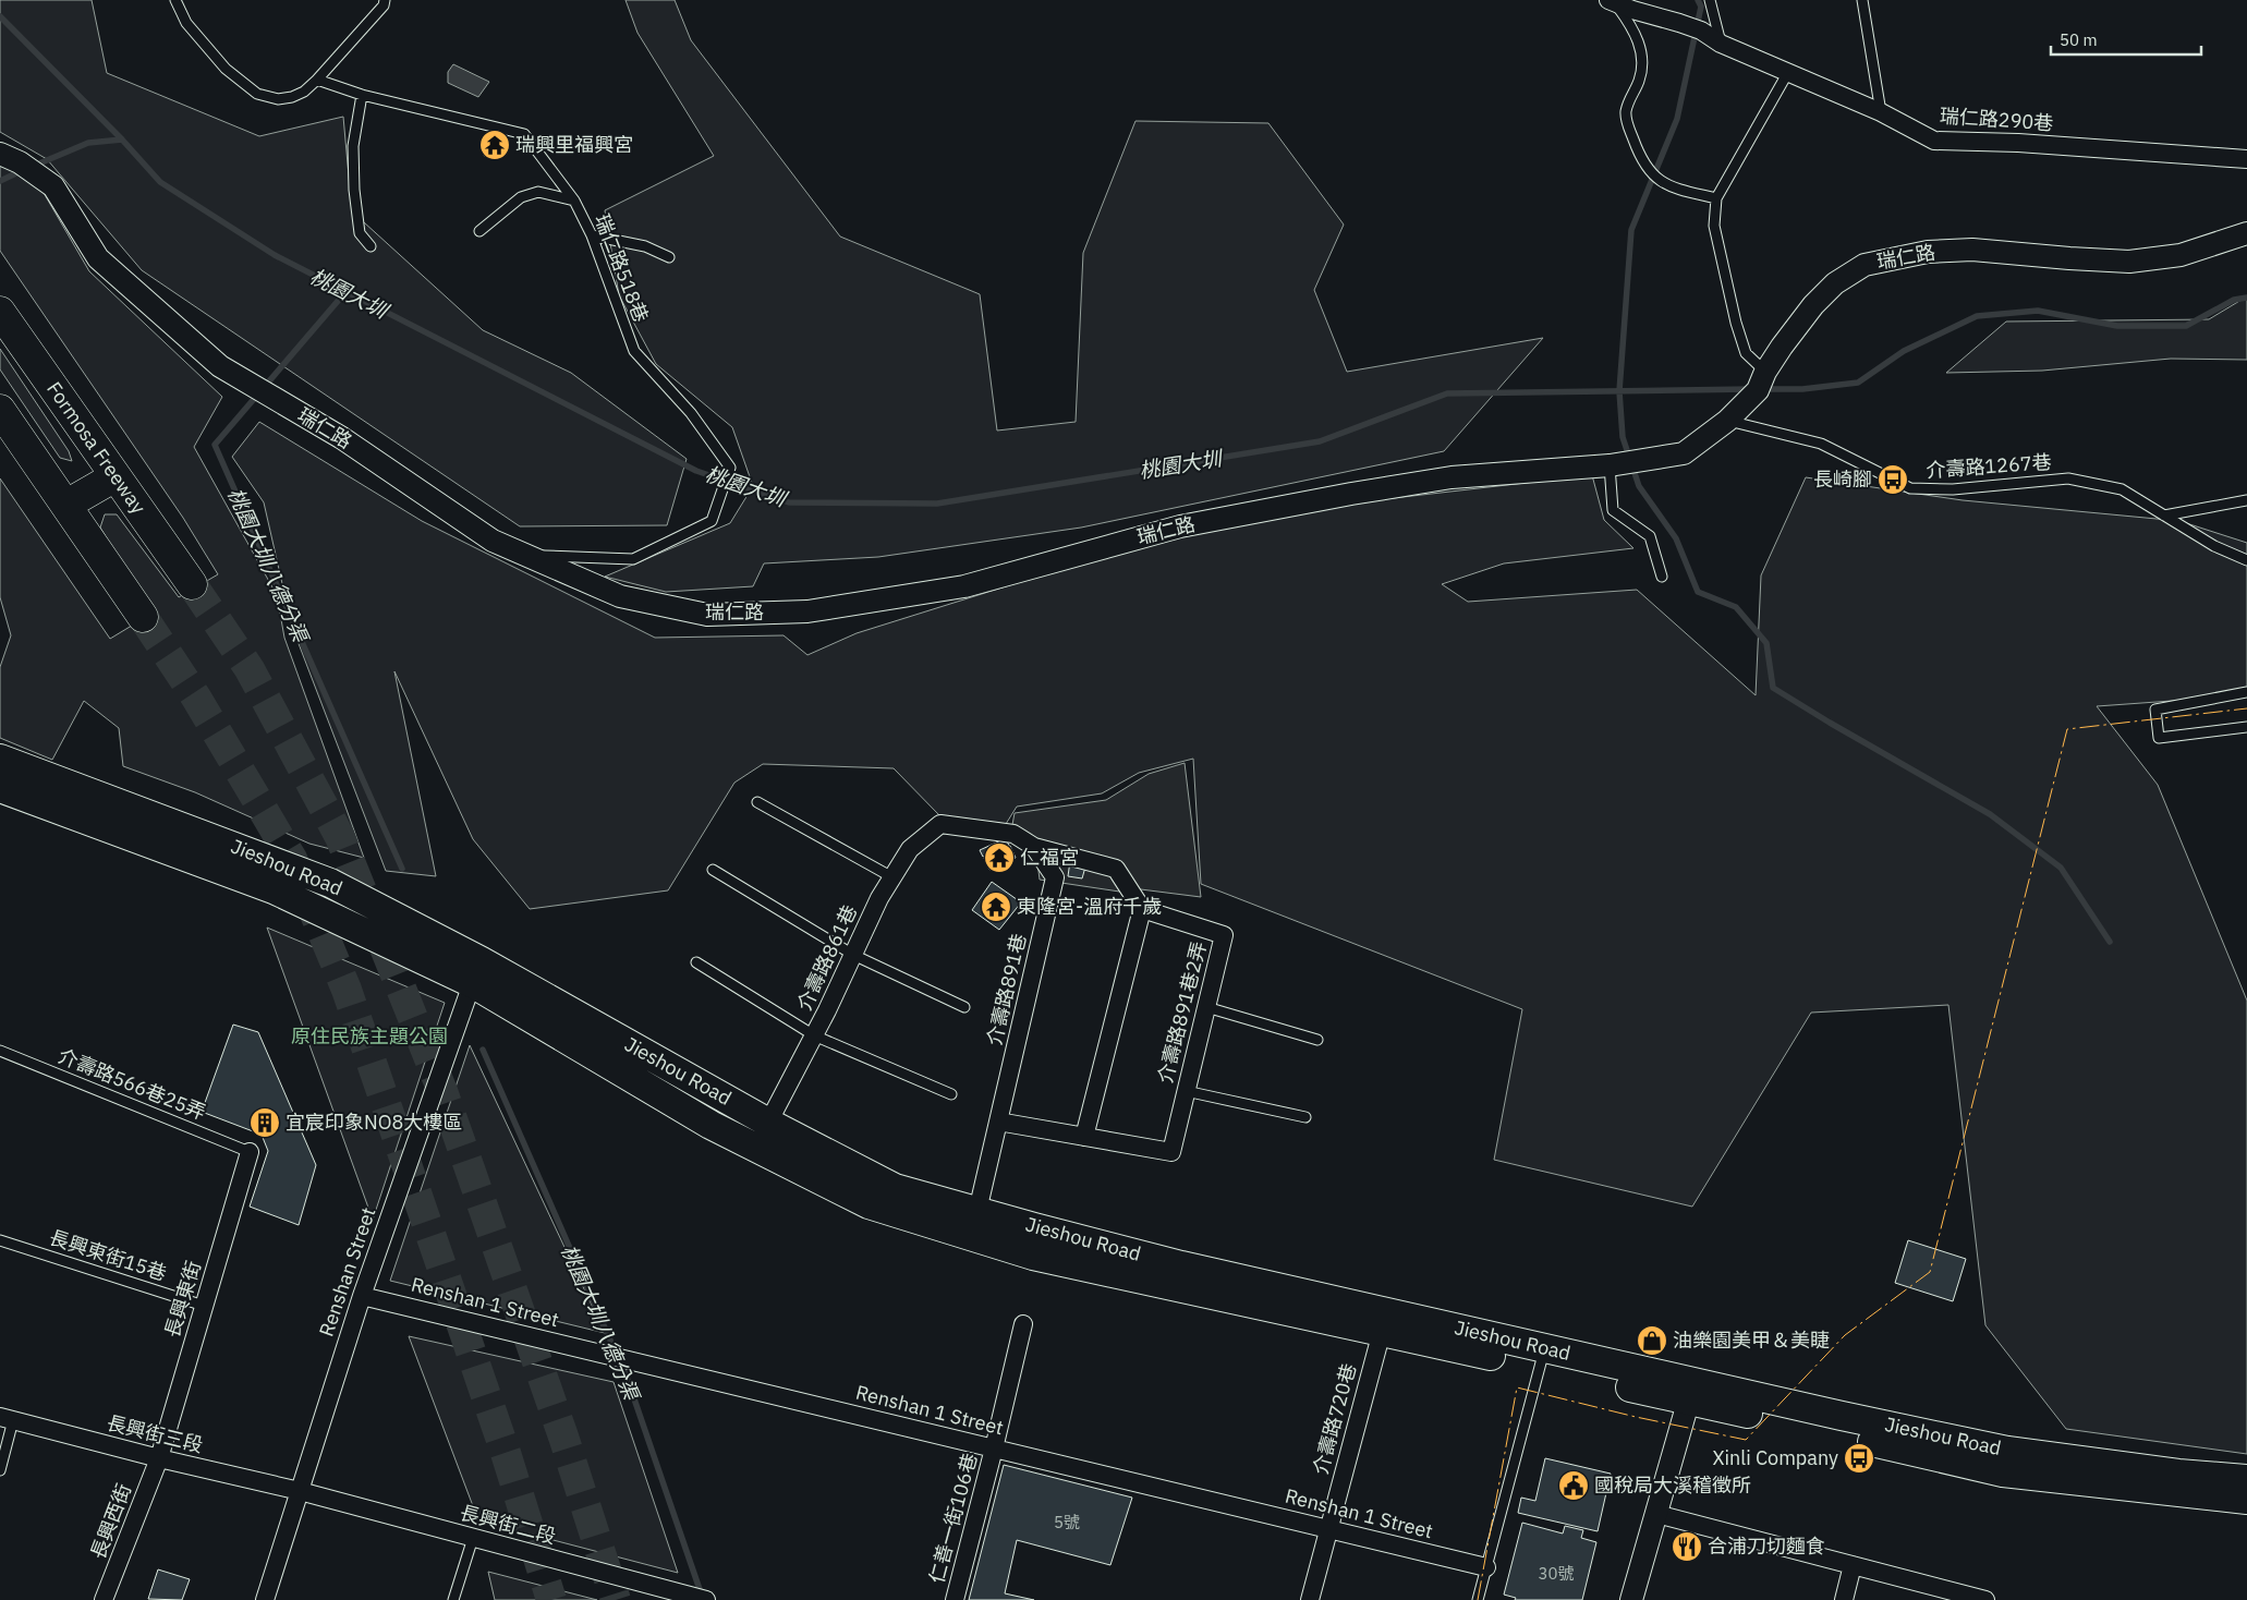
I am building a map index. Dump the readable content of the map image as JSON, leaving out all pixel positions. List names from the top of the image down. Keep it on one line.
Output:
{"streets":{"highway":["Formosa Freeway"],"main road":["Jieshou Road"],"street":["瑞仁路290巷","瑞仁路","介壽路861巷","介壽路891巷","介壽路891巷2弄","Renshan Street","長興東街","Renshan 1 Street","介壽路720巷","長興街三段","仁善一街106巷","長興西街","長興街二段"],"lane":["瑞仁路518巷","介壽路1267巷","介壽路566巷25弄","長興東街15巷"]},"crossings":[["瑞仁路","瑞仁路518巷"],["瑞仁路","介壽路1267巷"],["Jieshou Road","介壽路861巷"],["Jieshou Road","介壽路891巷"],["Jieshou Road","Renshan Street"],["Jieshou Road","介壽路720巷"],["介壽路861巷","介壽路891巷"],["介壽路566巷25弄","長興東街"],["長興東街15巷","長興東街"],["Renshan Street","Renshan 1 Street"],["Renshan Street","長興街三段"],["Renshan Street","長興街二段"],["長興東街","長興街三段"],["長興東街","長興西街"],["Renshan 1 Street","介壽路720巷"],["Renshan 1 Street","仁善一街106巷"],["長興街三段","長興西街"],["長興街三段","長興街二段"]],"water":["桃園大圳","桃園大圳八德分渠"],"parks":["原住民族主題公園"],"places":{"temple":["瑞興里福興宮","仁福宮","東隆宮-溫府千歲"],"bus stop":["長崎腳","Xinli Company"],"building":["宜宸印象NO8大樓區"],"shop":["油樂園美甲＆美睫"],"public building":["國稅局大溪稽徵所"],"restaurant":["合浦刀切麵食"]},"house_numbers":["5號","30號"],"scale_bar":"50 m"}
